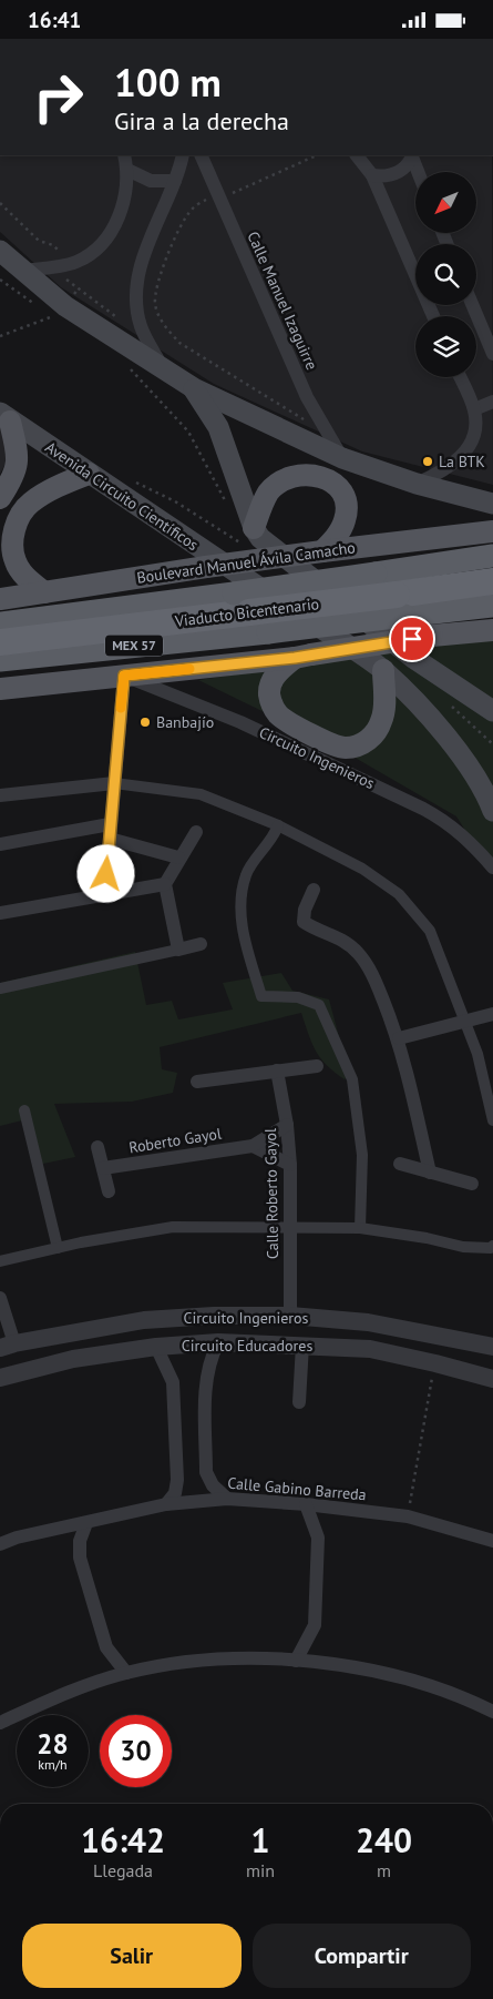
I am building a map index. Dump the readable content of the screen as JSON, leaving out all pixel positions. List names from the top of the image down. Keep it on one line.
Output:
{"streets":{"highway":["Boulevard Manuel Ávila Camacho","Viaducto Bicentenario","MEX 57"],"main road":["Avenida Circuito Científicos"],"street":["Calle Manuel Izaguirre","Circuito Ingenieros","Roberto Gayol","Calle Roberto Gayol","Circuito Educadores","Calle Gabino Barreda"]},"crossings":[["Boulevard Manuel Ávila Camacho","Viaducto Bicentenario"],["Viaducto Bicentenario","MEX 57"],["Circuito Ingenieros","Calle Roberto Gayol"],["Roberto Gayol","Calle Roberto Gayol"]],"places":["La BTK","Banbajío"],"north":"bottom left","page":{"status":"16:41","turn":["100 m","Gira a la derecha"],"speed":"28 km/h","limit":"30","eta":["16:42","Llegada","1","min","240","m"],"buttons":["Salir","Compartir"]}}
